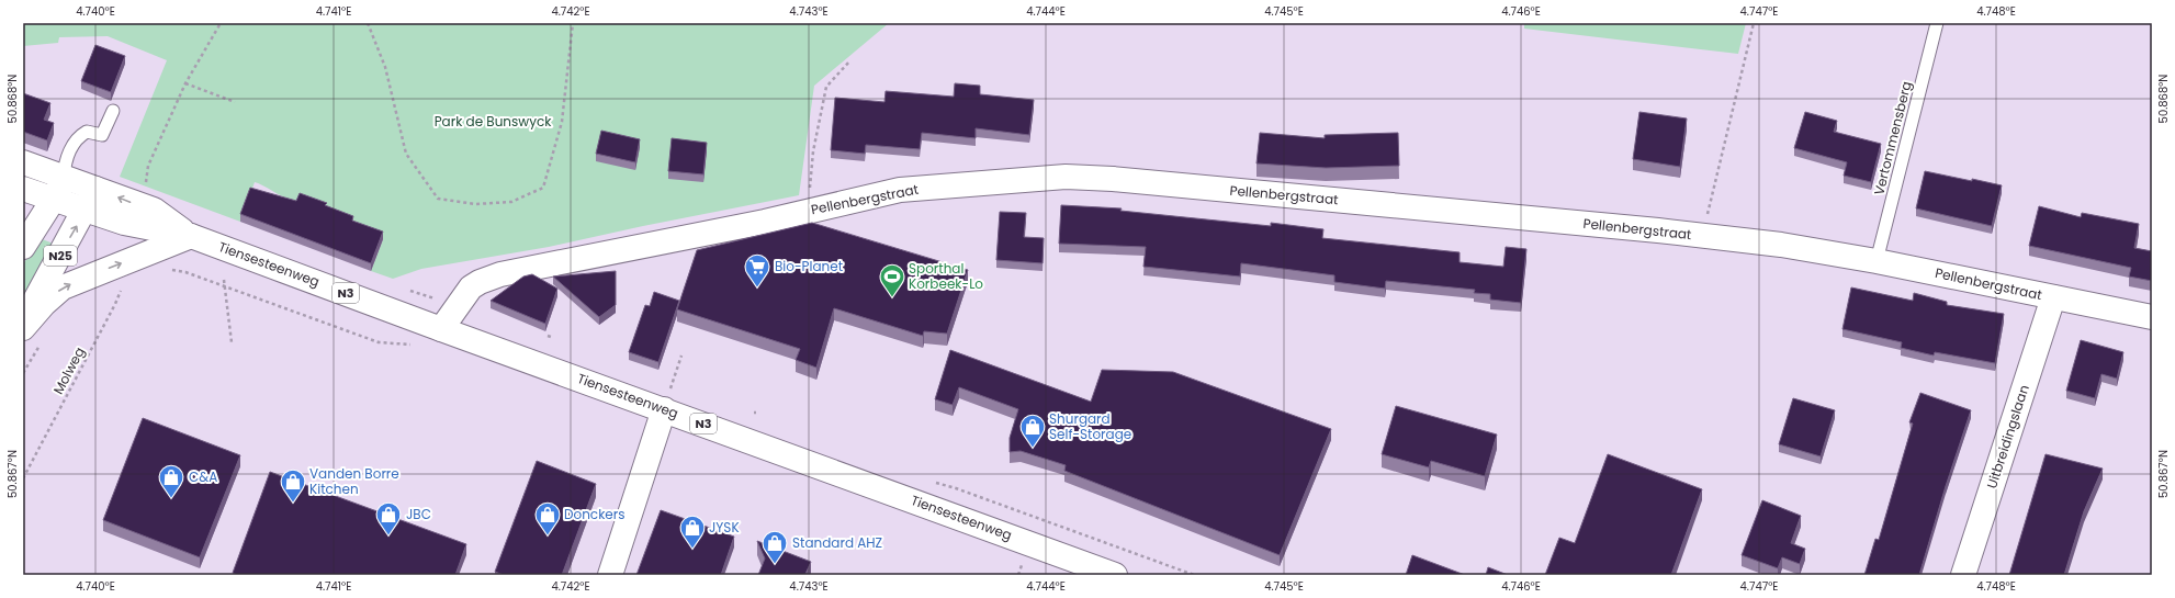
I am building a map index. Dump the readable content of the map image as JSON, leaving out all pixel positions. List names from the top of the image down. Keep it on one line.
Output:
{"streets":{"main road":["Pellenbergstraat","N25","Tiensesteenweg","N3","Uitbreidingslaan"],"lane":["Vertommensberg"],"path":["Molweg"]},"crossings":[["Vertommensberg","Pellenbergstraat"],["Pellenbergstraat","Tiensesteenweg"],["Pellenbergstraat","Uitbreidingslaan"],["N25","Tiensesteenweg"]],"parks":["Park de Bunswyck"],"places":{"supermarket":["Bio-Planet"],"sports":["Sporthal Korbeek-Lo"],"shop":["Shurgard Self-Storage","C&A","Vanden Borre Kitchen","JBC","Donckers","JYSK","Standard AHZ"]},"coordinates":["4.740°E","4.741°E","4.742°E","4.743°E","4.744°E","4.745°E","4.746°E","4.747°E","4.748°E","50.868°N","50.867°N"]}
